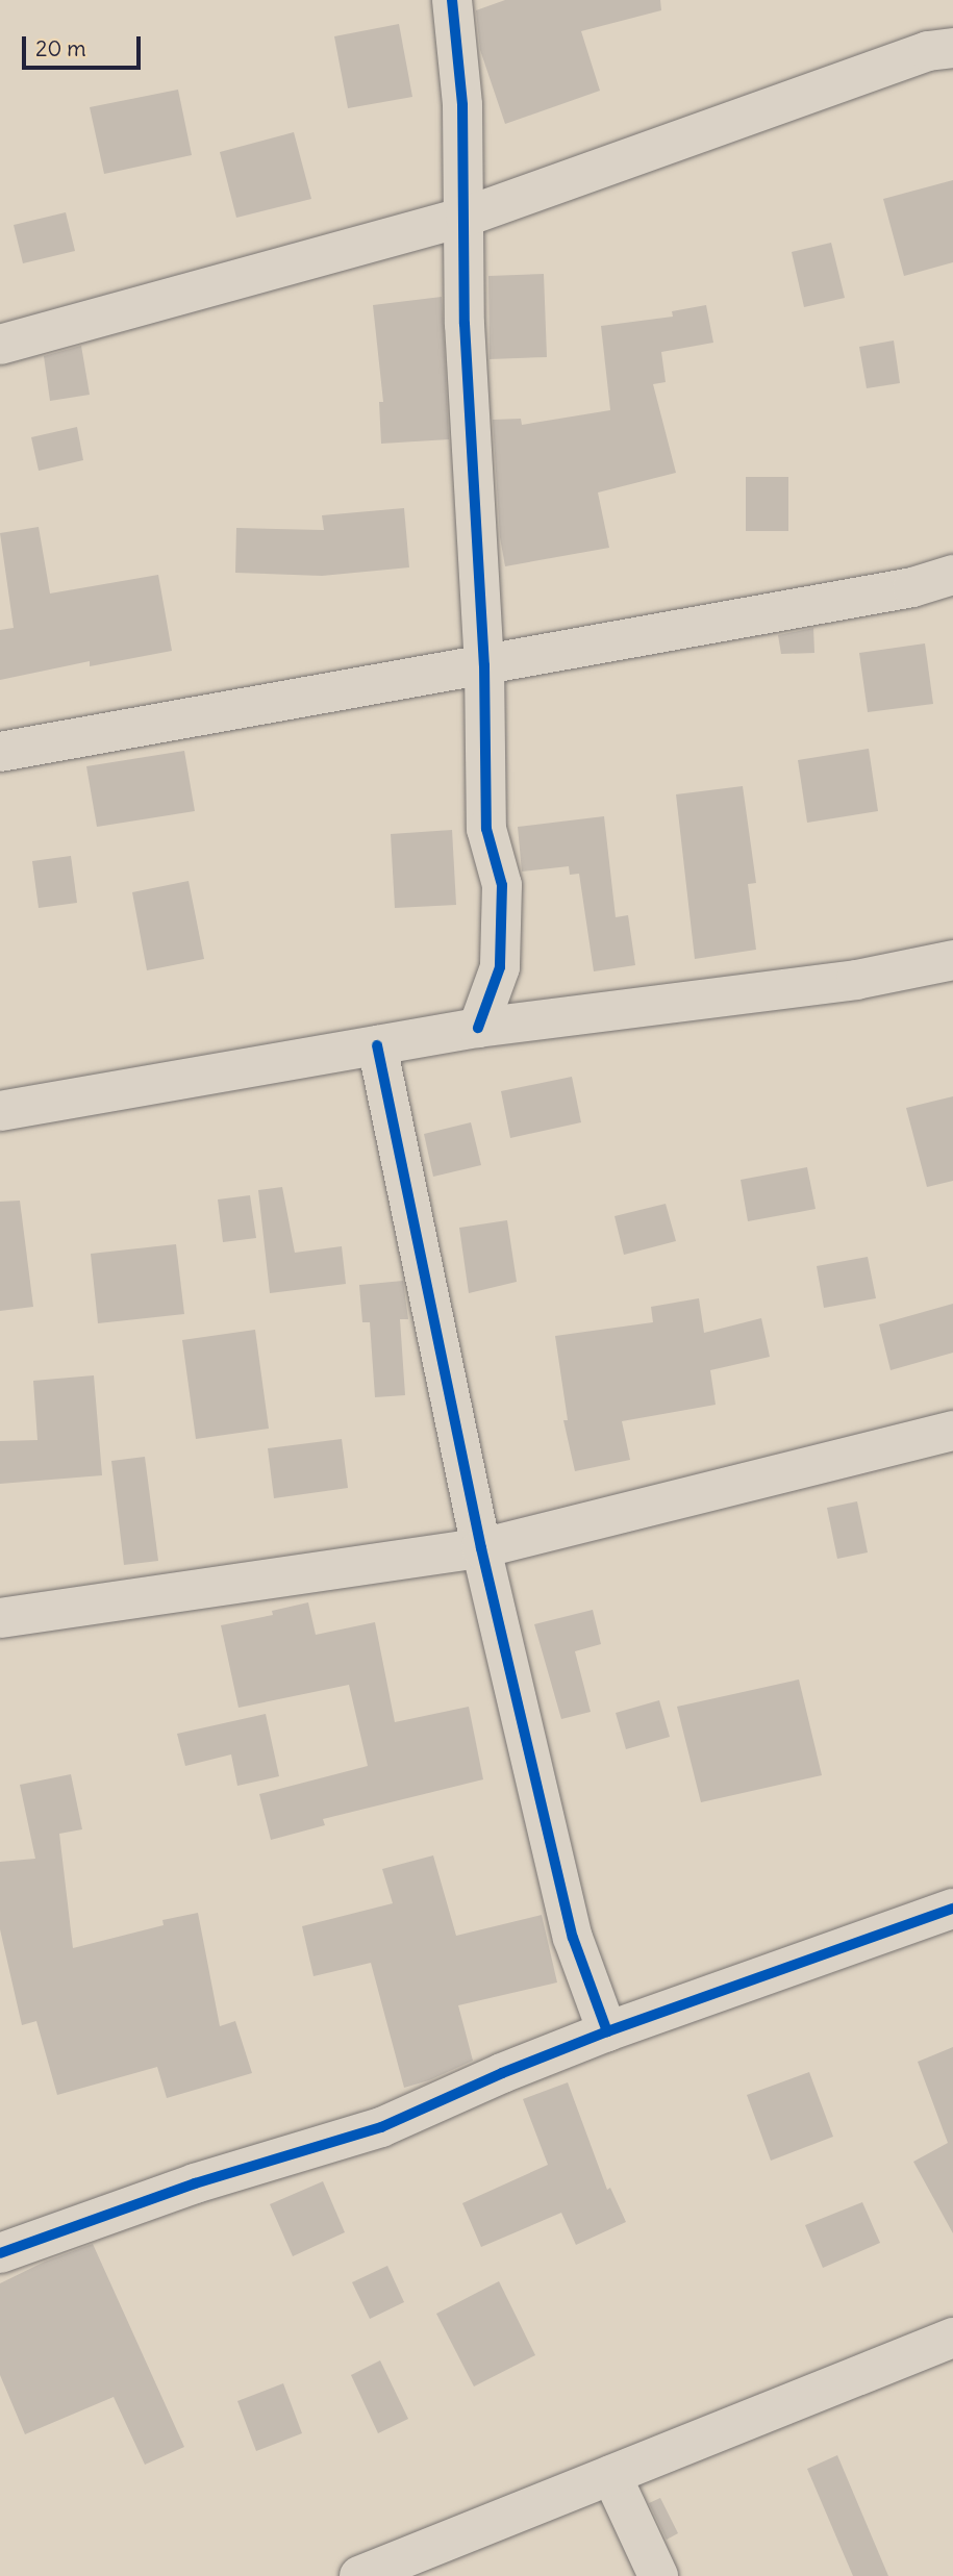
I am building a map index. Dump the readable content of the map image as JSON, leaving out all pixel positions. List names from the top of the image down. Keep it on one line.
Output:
{"scale_bar":"20 m"}
